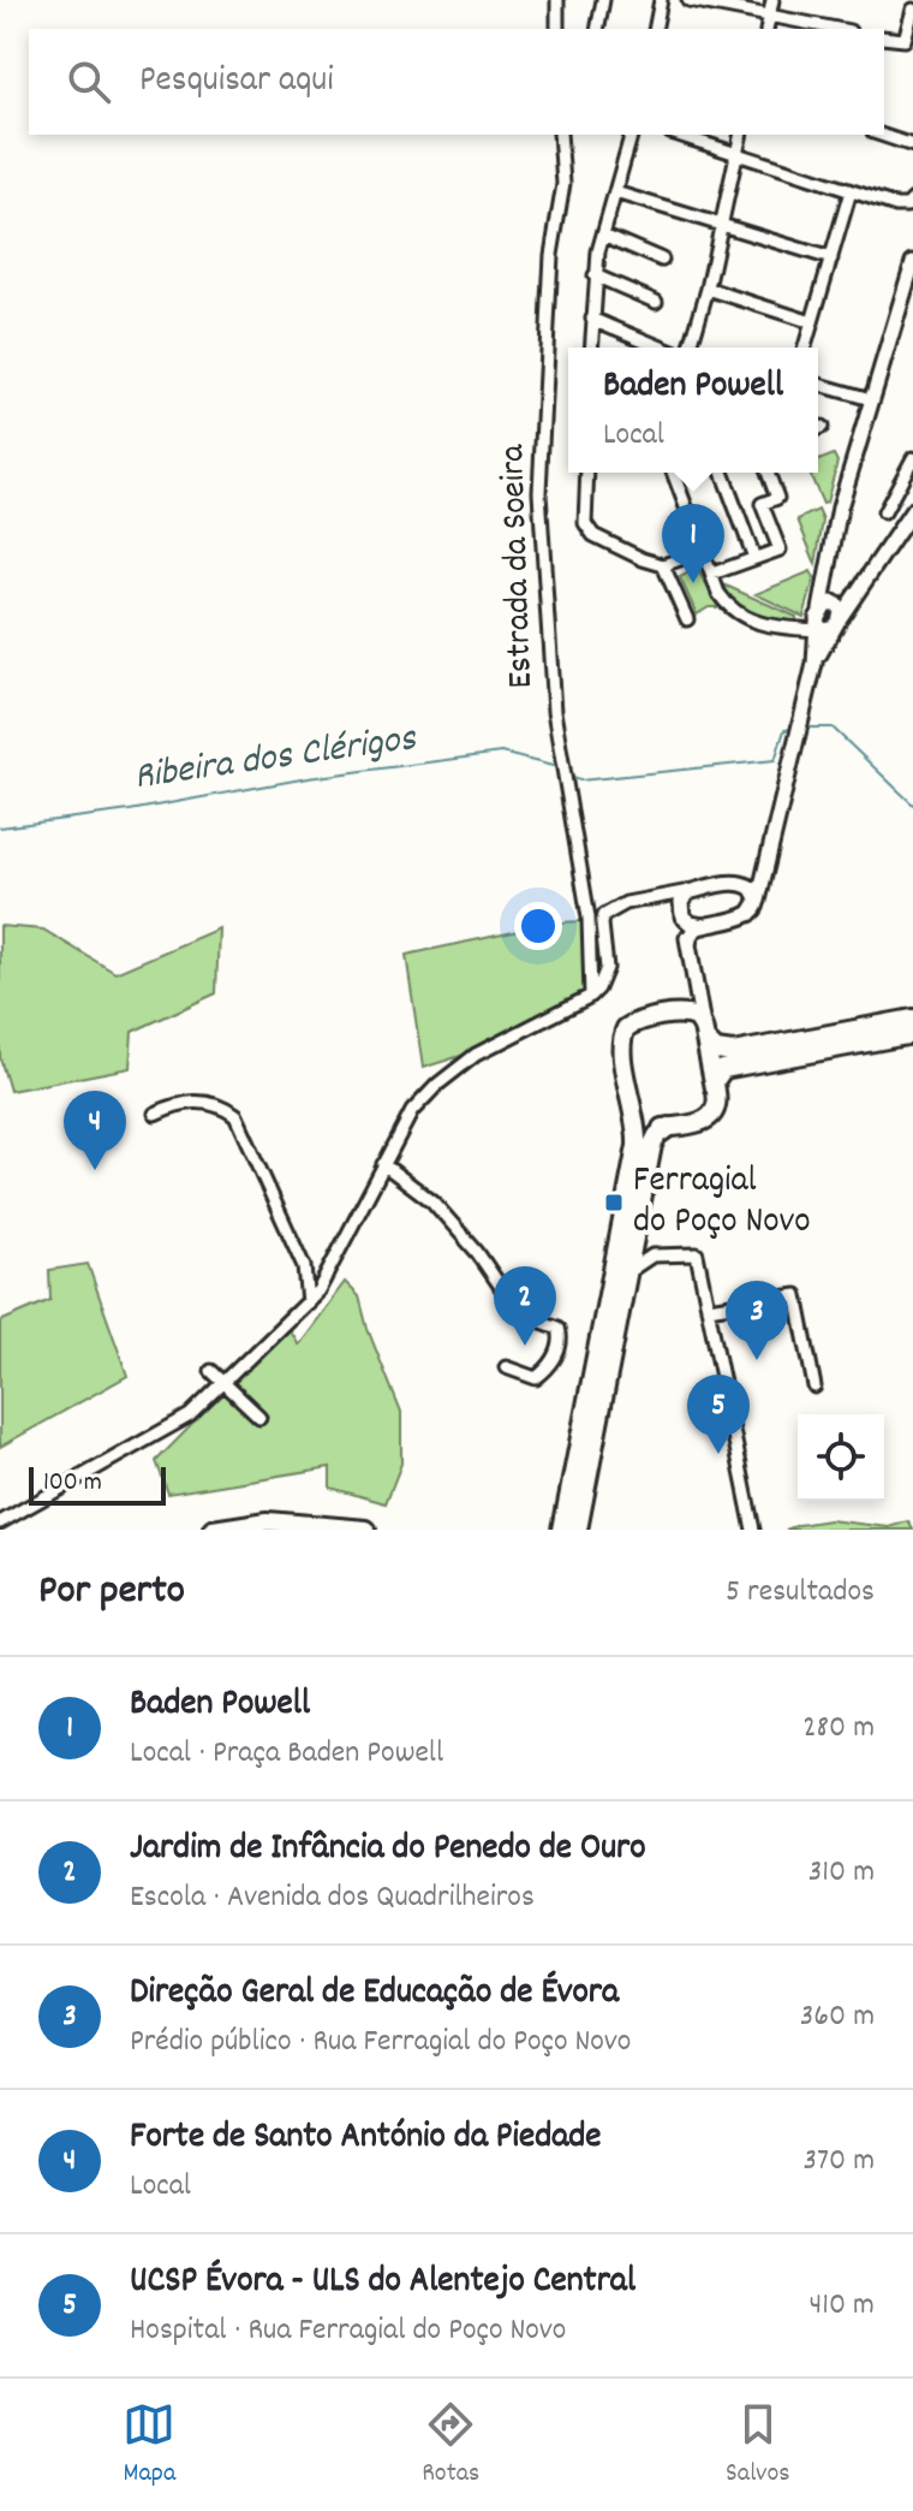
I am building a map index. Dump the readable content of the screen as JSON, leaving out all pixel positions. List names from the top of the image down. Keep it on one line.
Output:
{"streets":{"street":["Estrada da Soeira"]},"water":["Ribeira dos Clérigos"],"places":{"transit":["Ferragial do Poço Novo"]},"scale_bar":"100 m","page":{"search":"Pesquisar aqui","popup":["Baden Powell","Local"],"pins":["1","4","2","3","5"],"scale":"100 m","heading":["Por perto","5 resultados"],"list":[{"mark":"1","name":"Baden Powell","note":"Local · Praça Baden Powell","value":"280 m"},{"mark":"2","name":"Jardim de Infância do Penedo de Ouro","note":"Escola · Avenida dos Quadrilheiros","value":"310 m"},{"mark":"3","name":"Direção Geral de Educação de Évora","note":"Prédio público · Rua Ferragial do Poço Novo","value":"360 m"},{"mark":"4","name":"Forte de Santo António da Piedade","note":"Local","value":"370 m"},{"mark":"5","name":"UCSP Évora - ULS do Alentejo Central","note":"Hospital · Rua Ferragial do Poço Novo","value":"410 m"}],"nav":["Mapa","Rotas","Salvos"]}}
